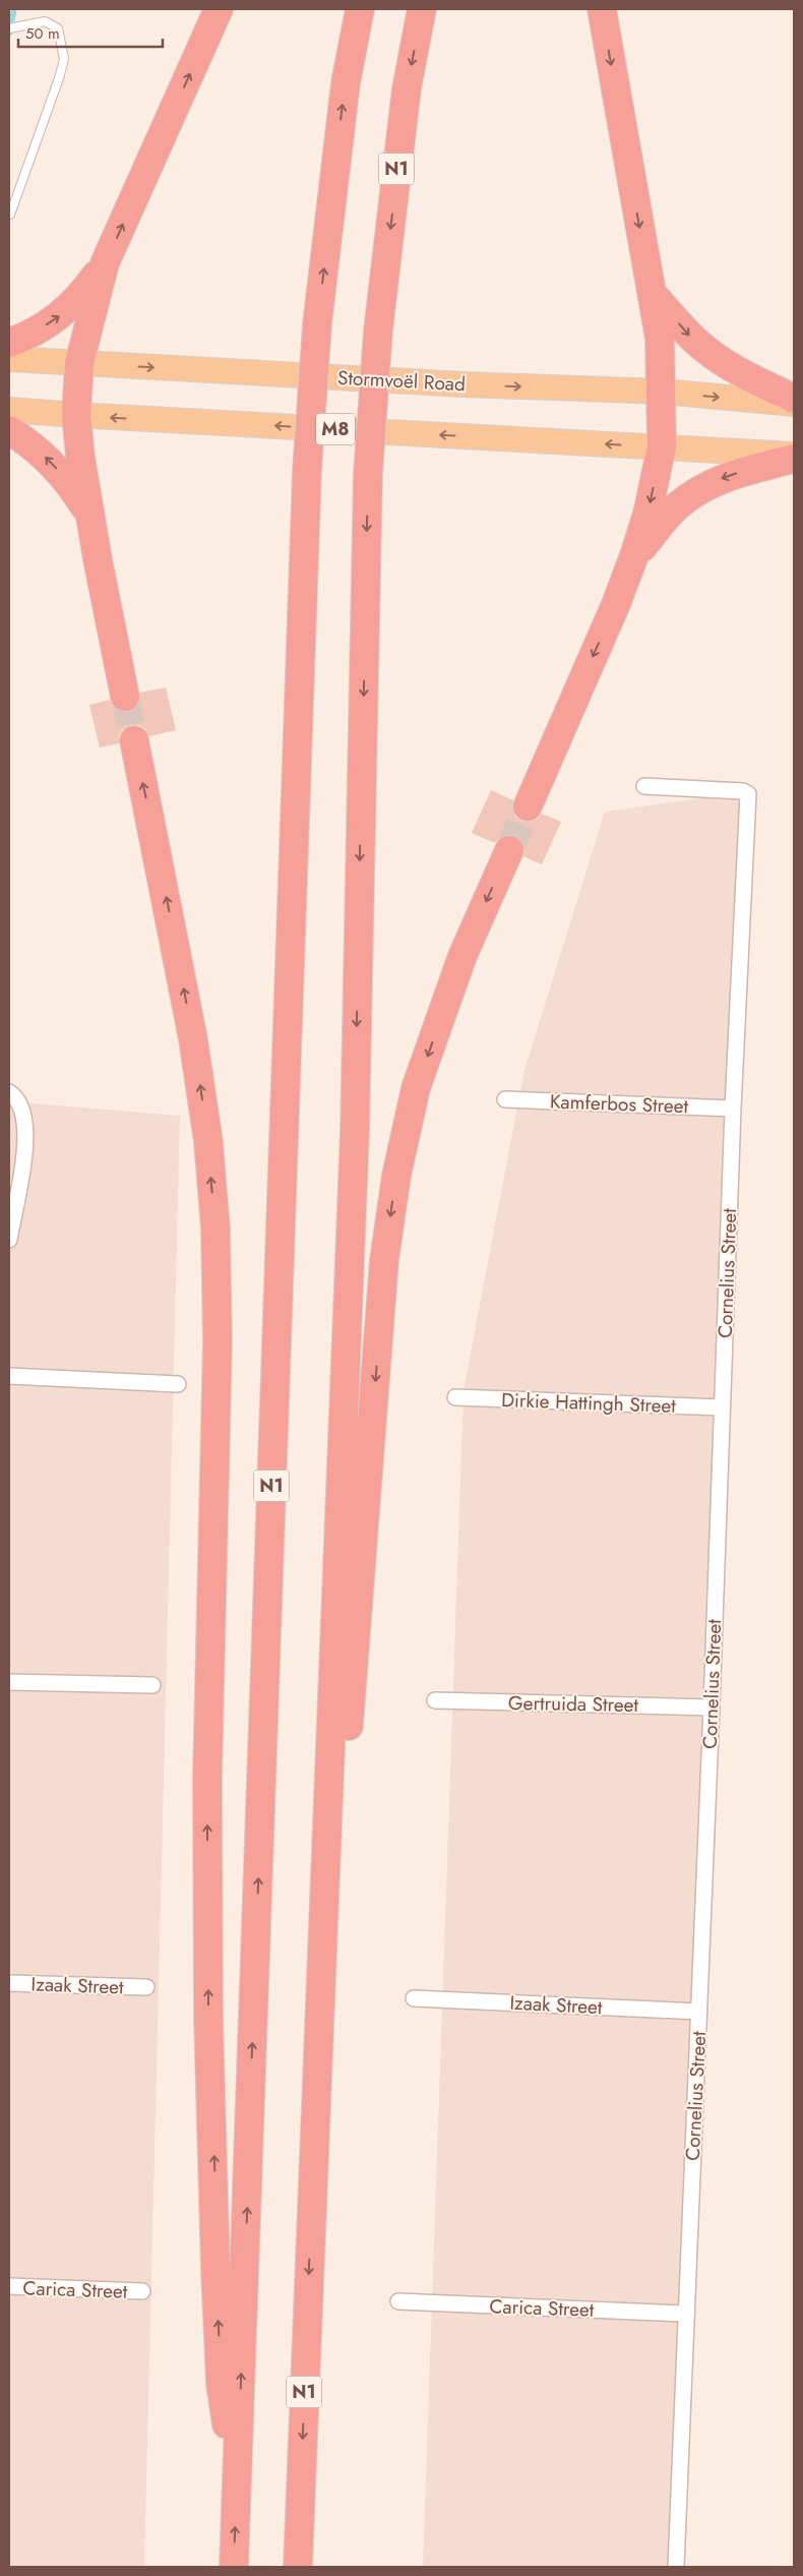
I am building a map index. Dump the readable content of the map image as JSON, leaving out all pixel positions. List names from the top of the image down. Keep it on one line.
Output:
{"streets":{"highway":["N1"],"main road":["Stormvoël Road","M8"],"street":["Kamferbos Street","Cornelius Street","Dirkie Hattingh Street","Gertruida Street","Izaak Street","Carica Street"]},"crossings":[["Kamferbos Street","Cornelius Street"],["Cornelius Street","Dirkie Hattingh Street"],["Cornelius Street","Gertruida Street"],["Cornelius Street","Izaak Street"],["Cornelius Street","Carica Street"]],"scale_bar":"50 m"}
